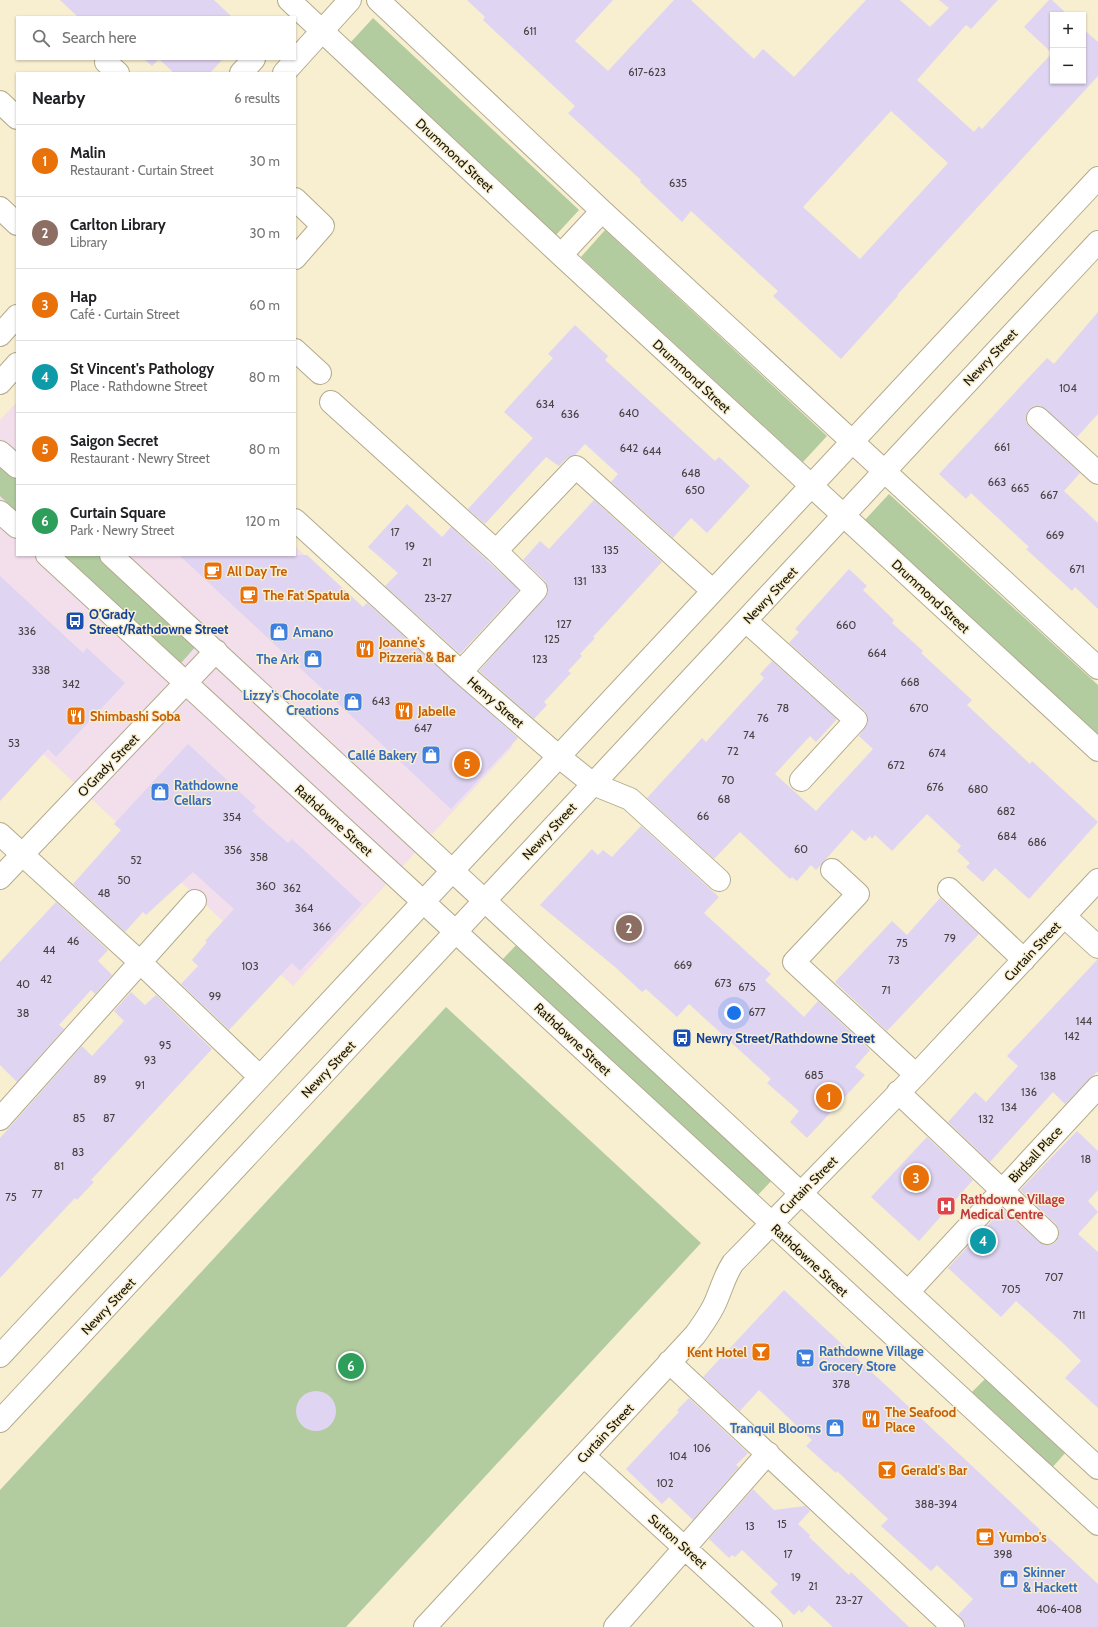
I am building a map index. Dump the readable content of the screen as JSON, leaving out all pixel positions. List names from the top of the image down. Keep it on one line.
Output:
{"streets":{"street":["Drummond Street","Newry Street","Henry Street","O'Grady Street","Rathdowne Street","Curtain Street","Birdsall Place","Sutton Street"]},"crossings":[["Drummond Street","Newry Street"],["Newry Street","Henry Street"],["Newry Street","Rathdowne Street"],["O'Grady Street","Rathdowne Street"],["Rathdowne Street","Curtain Street"],["Curtain Street","Sutton Street"]],"places":{"cafe":["All Day Tre","The Fat Spatula","Yumbo's"],"bus stop":["O'Grady Street/Rathdowne Street","Newry Street/Rathdowne Street"],"shop":["Amano","The Ark","Lizzy's Chocolate Creations","Callé Bakery","Rathdowne Cellars","Tranquil Blooms","Skinner & Hackett"],"restaurant":["Joanne's Pizzeria & Bar","Jabelle","Shimbashi Soba","The Seafood Place"],"hospital":["Rathdowne Village Medical Centre"],"bar":["Kent Hotel","Gerald's Bar"],"supermarket":["Rathdowne Village Grocery Store"]},"house_numbers":["611","617-623","635","104","634","640","636","661","642","644","648","663","665","650","667","17","669","19","135","21","133","671","131","23-27","127","660","336","125","664","123","338","668","342","643","78","670","76","647","74","53","72","674","672","70","676","680","68","682","66","354","684","686","60","356","358","52","50","360","362","48","364","366","79","46","75","44","73","669","103","42","673","40","675","71","99","677","38","144","142","95","93","685","138","89","91","136","134","85","87","132","83","18","81","77","75","707","705","711","378","106","104","102","388-394","15","13","17","398","19","21","23-27","406-408"],"page":{"map_buttons":["+","−"],"search":"Search here","heading":["Nearby","6 results"],"list":[{"mark":"1","name":"Malin","note":"Restaurant · Curtain Street","value":"30 m"},{"mark":"2","name":"Carlton Library","note":"Library","value":"30 m"},{"mark":"3","name":"Hap","note":"Café · Curtain Street","value":"60 m"},{"mark":"4","name":"St Vincent's Pathology","note":"Place · Rathdowne Street","value":"80 m"},{"mark":"5","name":"Saigon Secret","note":"Restaurant · Newry Street","value":"80 m"},{"mark":"6","name":"Curtain Square","note":"Park · Newry Street","value":"120 m"}],"pins":["5","2","1","3","4","6"]}}
